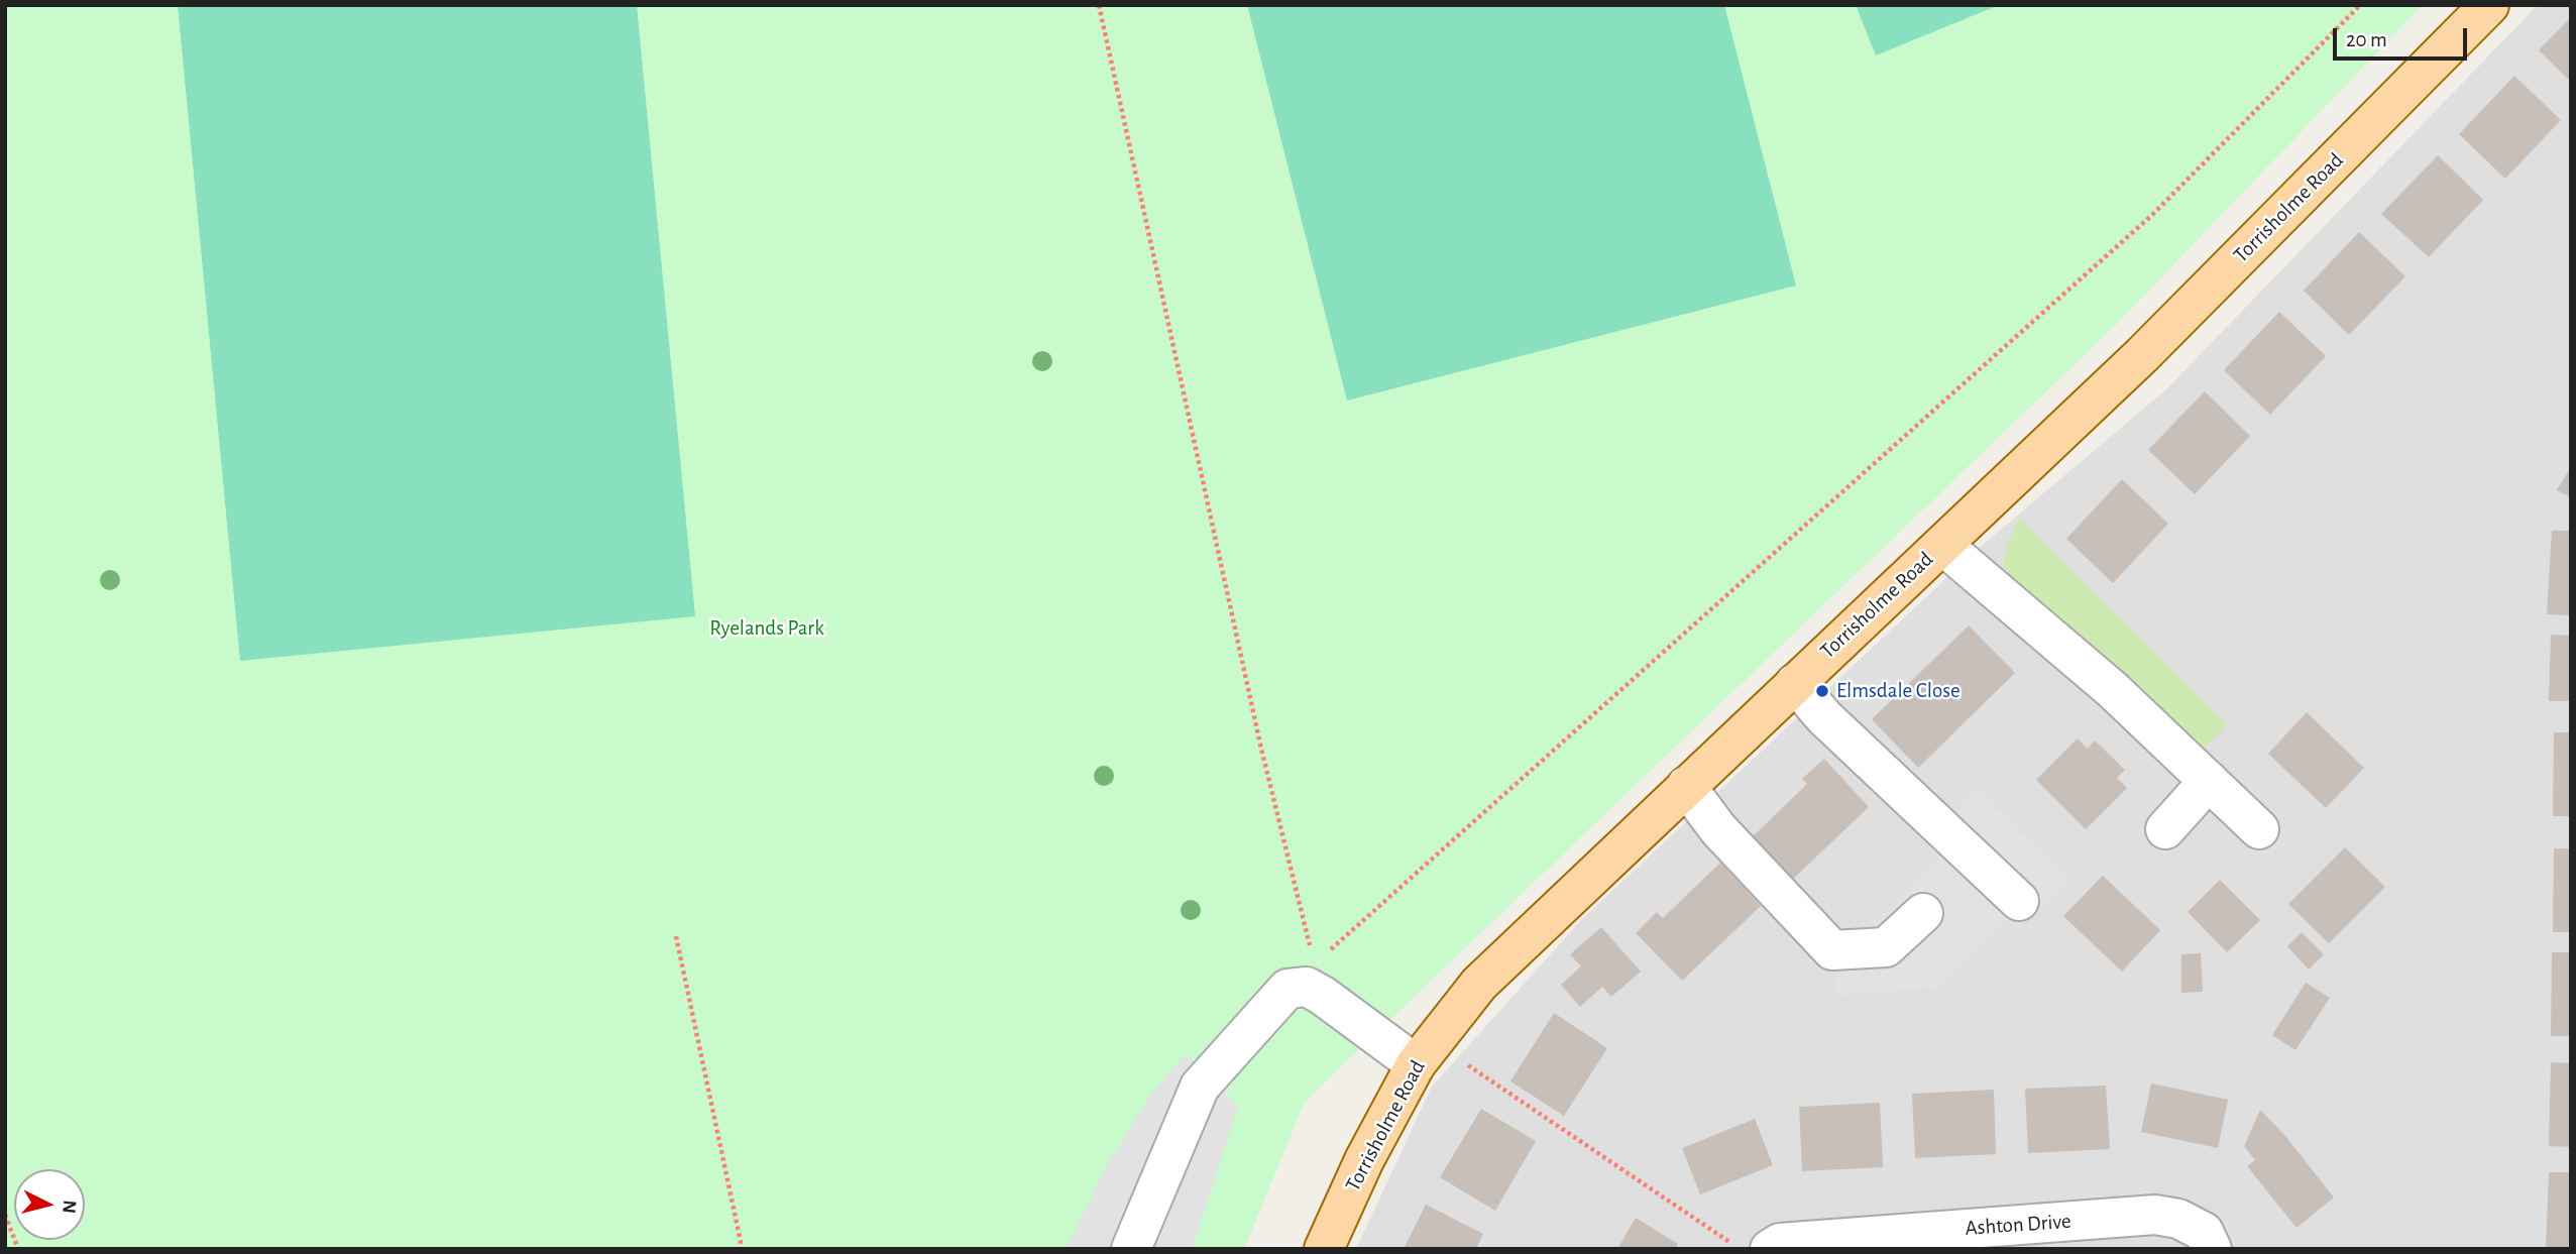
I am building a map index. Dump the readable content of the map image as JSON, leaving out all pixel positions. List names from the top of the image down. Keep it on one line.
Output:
{"streets":{"main road":["Torrisholme Road"],"street":["Ashton Drive"]},"parks":["Ryelands Park"],"places":["Elmsdale Close"],"scale_bar":"20 m","north":"right"}
